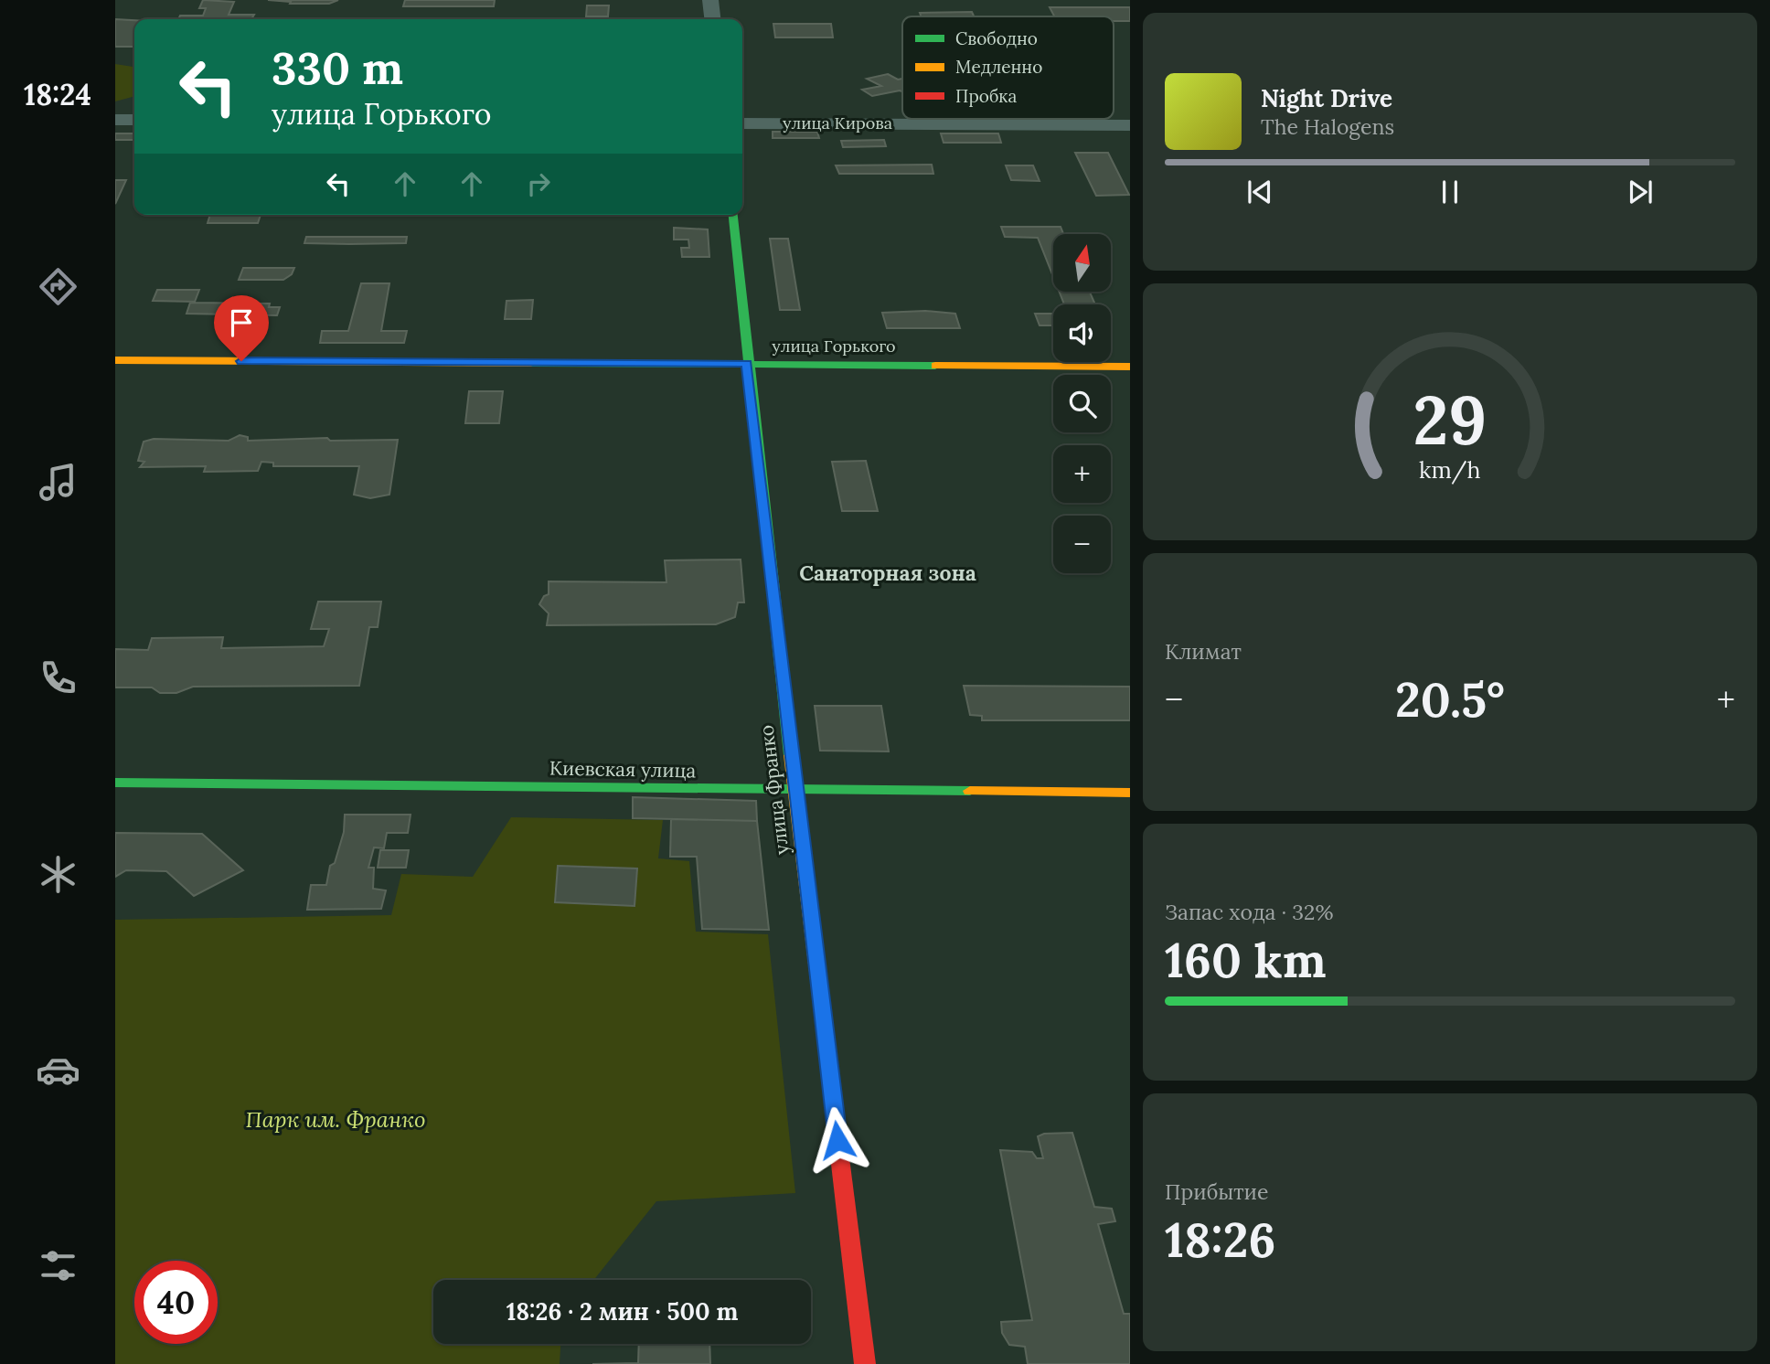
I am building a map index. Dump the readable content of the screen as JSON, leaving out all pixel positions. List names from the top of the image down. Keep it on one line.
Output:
{"streets":{"street":["улица Кирова","улица Горького","Киевская улица","улица Франко"]},"crossings":[["улица Горького","улица Франко"],["Киевская улица","улица Франко"]],"districts":["Санаторная зона"],"parks":["Парк им. Франко"],"legend":["Свободно","Медленно","Пробка"],"north":"top","page":{"tabs":"18:24","turn":["330 m","улица Горького"],"song":["Night Drive","The Halogens"],"map_buttons":["+","−"],"tile":["Климат",["Запас хода · 32%","160 km"],["Прибытие","18:26"]],"heat":["−","20.5°","+"],"limit":"40","trip":"18:26 · 2 мин · 500 m","gauge":["29","km/h"]}}
